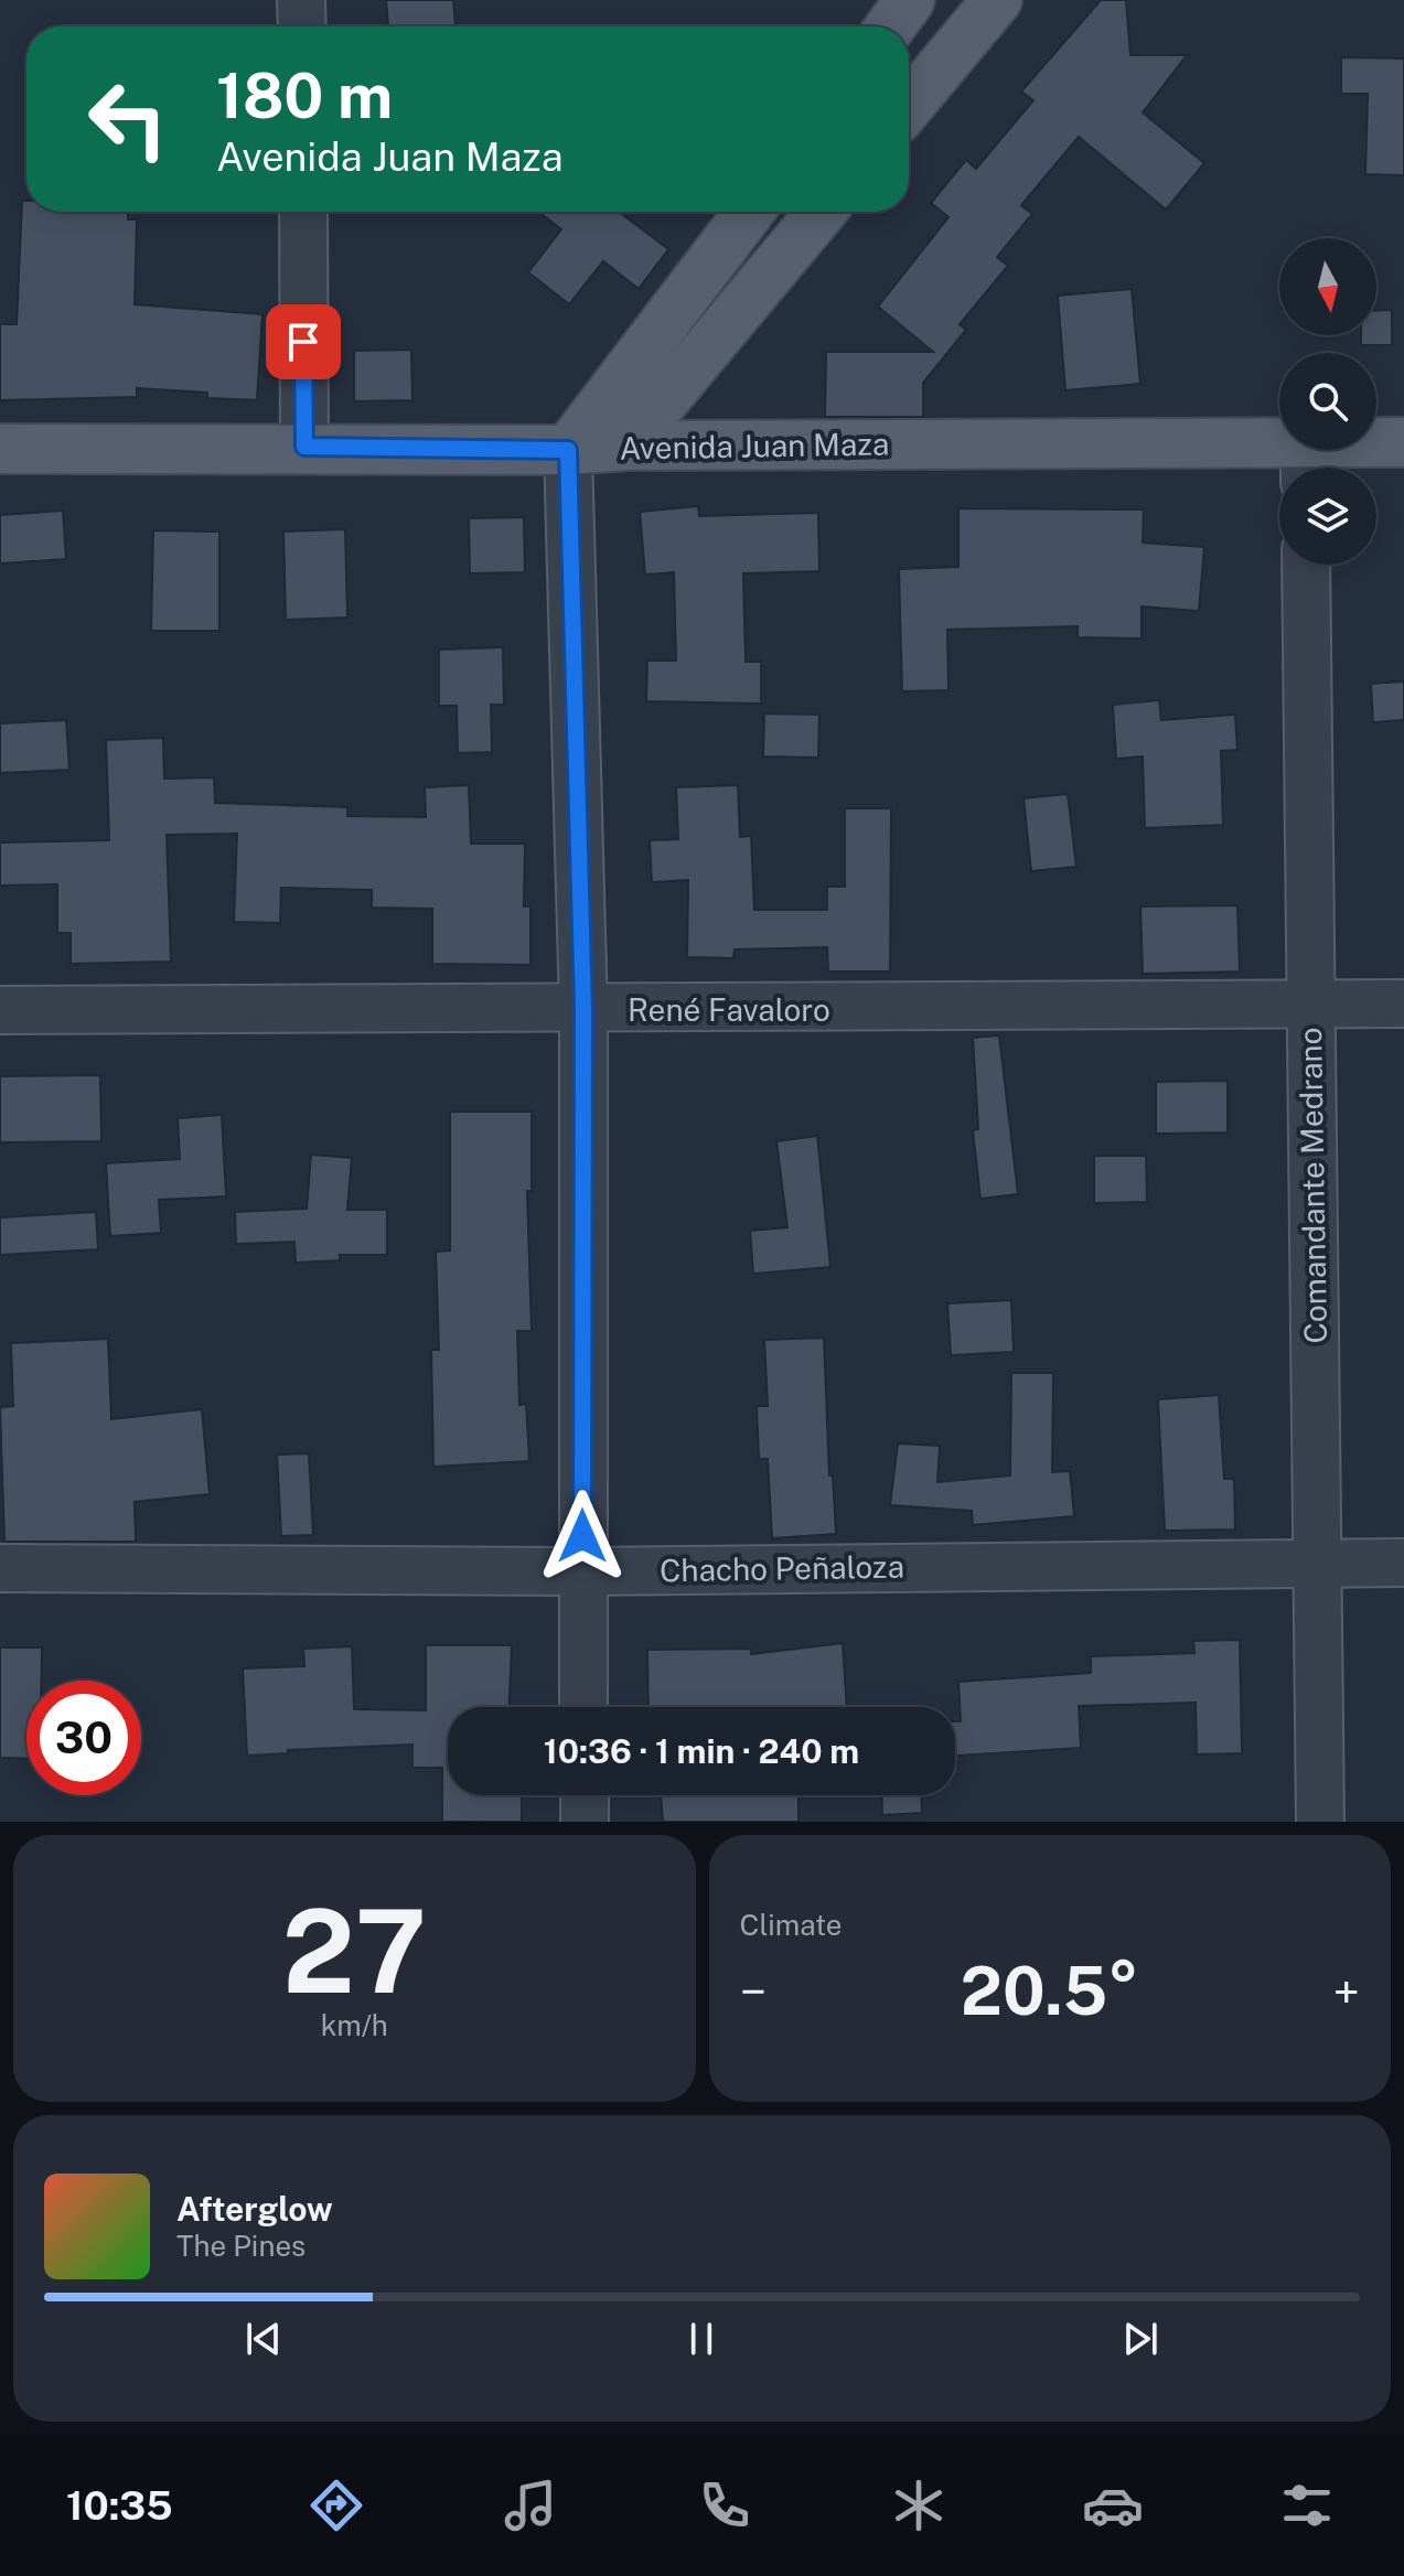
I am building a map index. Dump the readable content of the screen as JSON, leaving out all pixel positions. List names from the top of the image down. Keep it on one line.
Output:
{"streets":{"main road":["Avenida Juan Maza"],"street":["René Favaloro","Comandante Medrano","Chacho Peñaloza"]},"crossings":[["René Favaloro","Comandante Medrano"],["Comandante Medrano","Chacho Peñaloza"]],"north":"bottom","page":{"turn":["180 m","Avenida Juan Maza"],"limit":"30","trip":"10:36 · 1 min · 240 m","tile":[["27","km/h"],"Climate"],"heat":["−","20.5°","+"],"song":["Afterglow","The Pines"],"tabs":"10:35"}}
